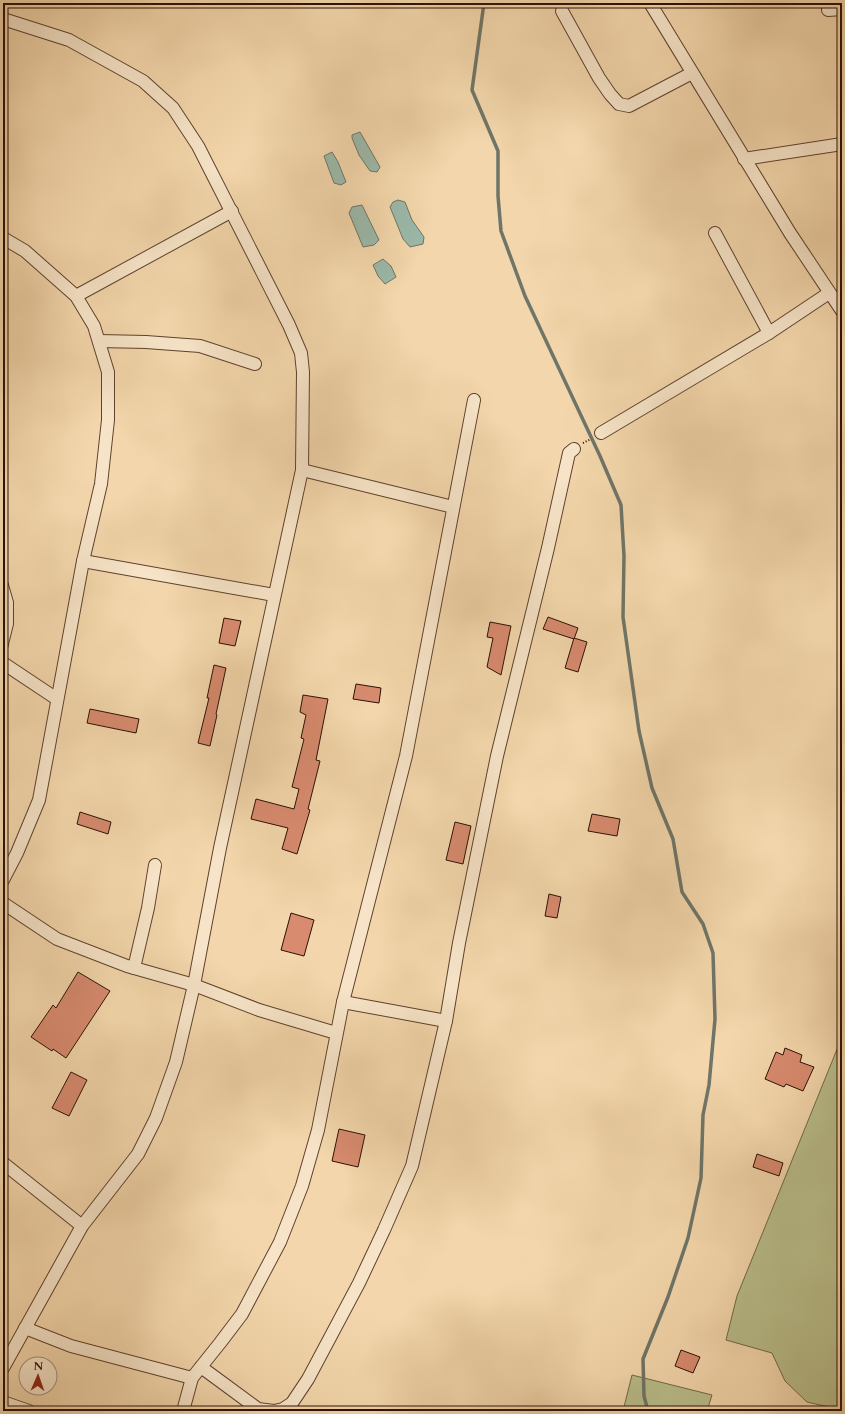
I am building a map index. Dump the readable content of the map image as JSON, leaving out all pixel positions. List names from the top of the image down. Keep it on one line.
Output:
{"north":"top"}
